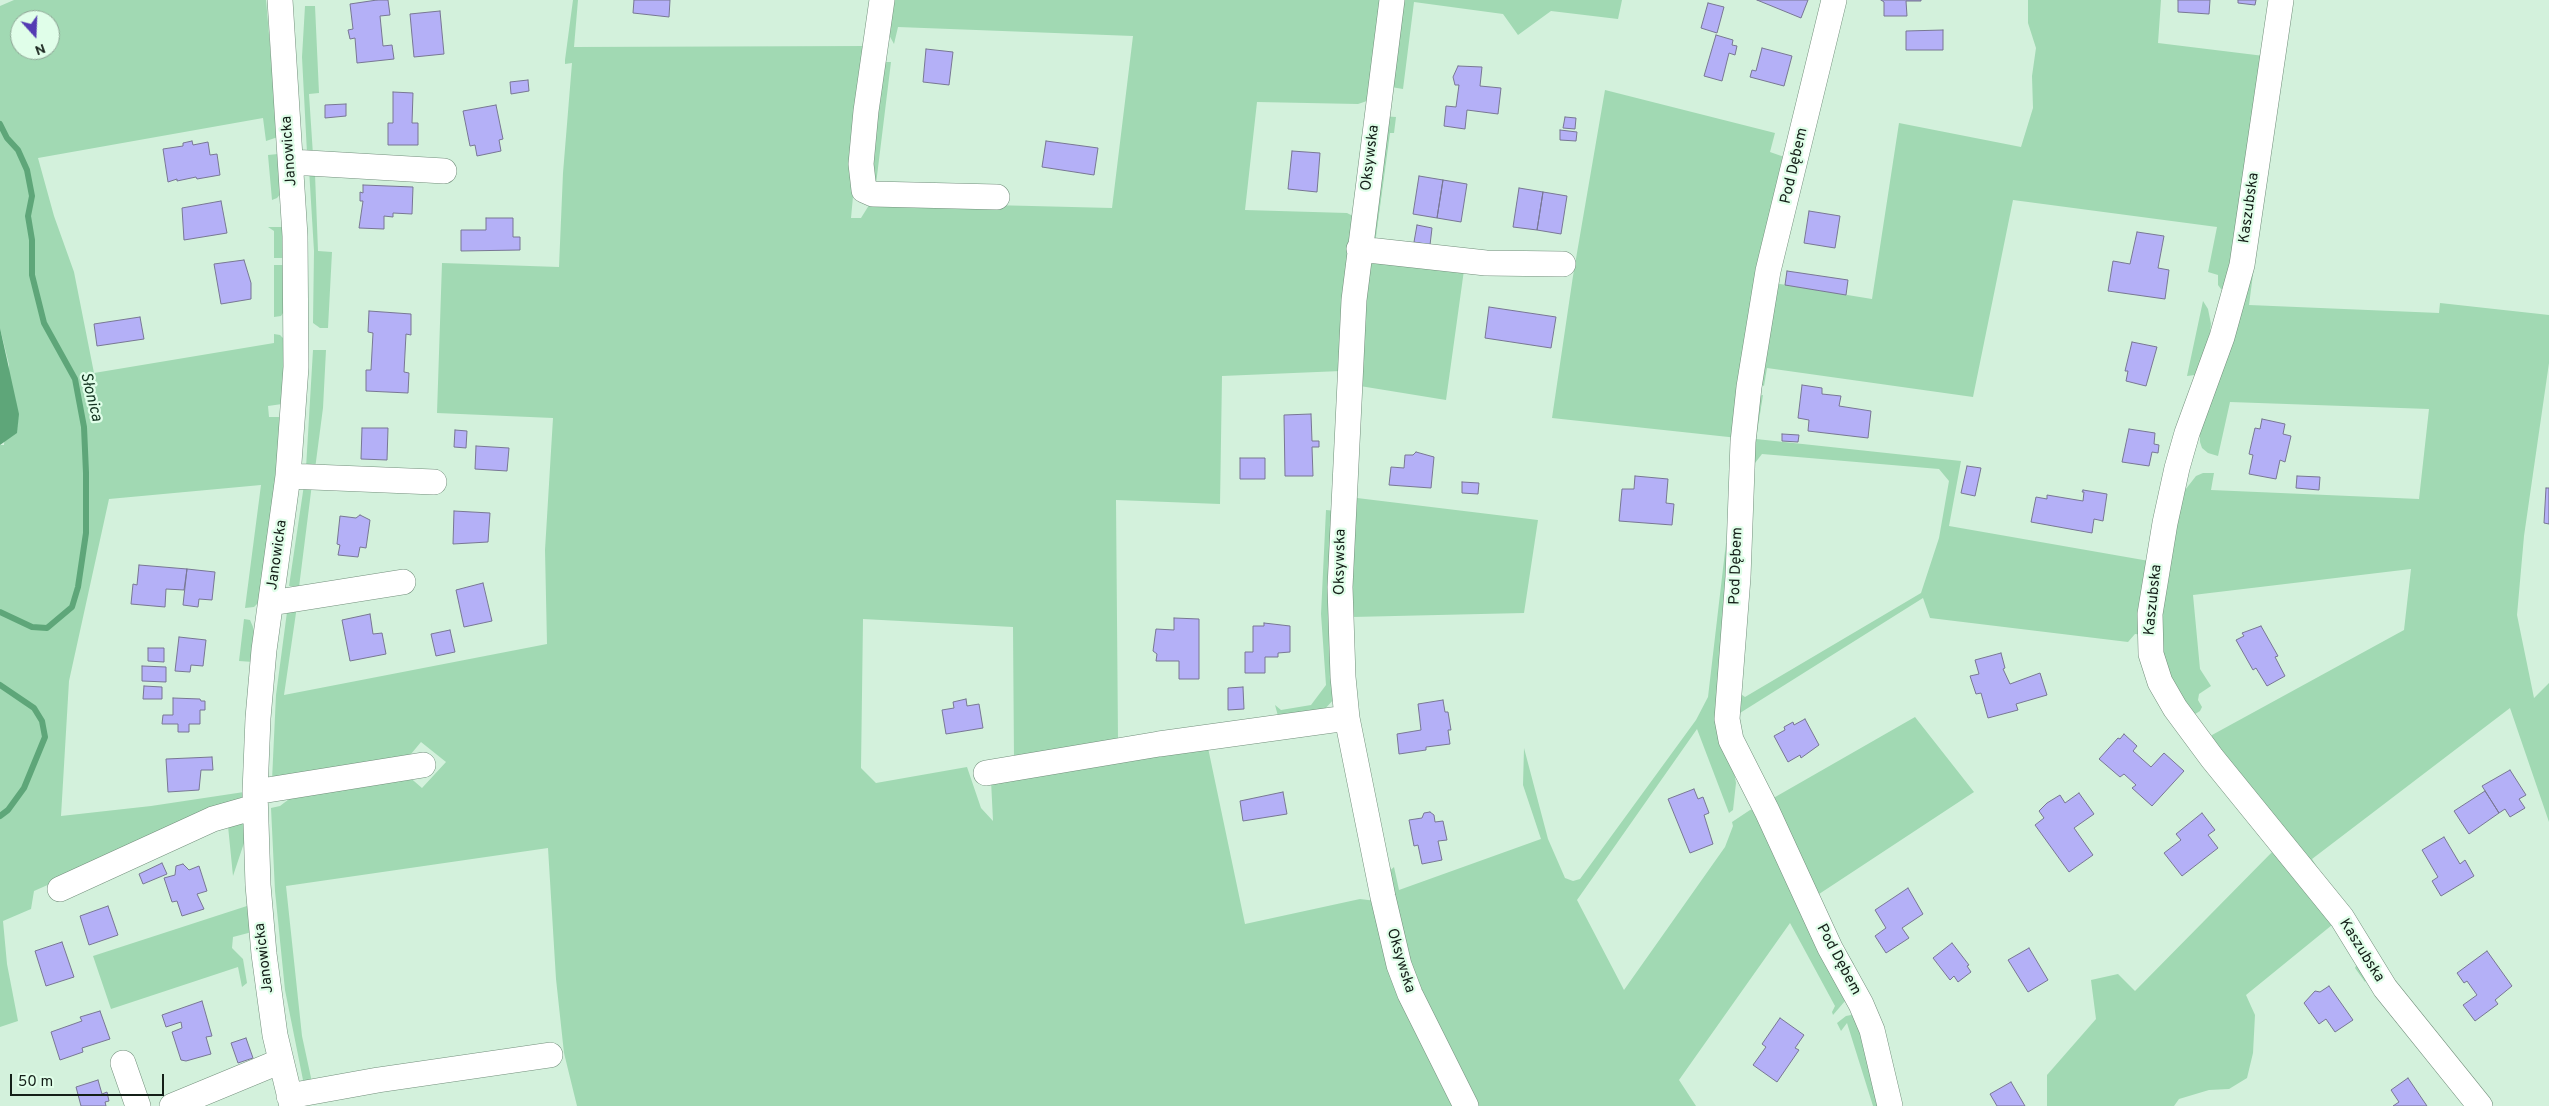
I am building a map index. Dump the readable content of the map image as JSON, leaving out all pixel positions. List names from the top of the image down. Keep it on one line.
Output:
{"streets":{"street":["Janowicka","Oksywska","Pod Dębem","Kaszubska"]},"water":["Słonica"],"scale_bar":"50 m","north":"bottom"}
